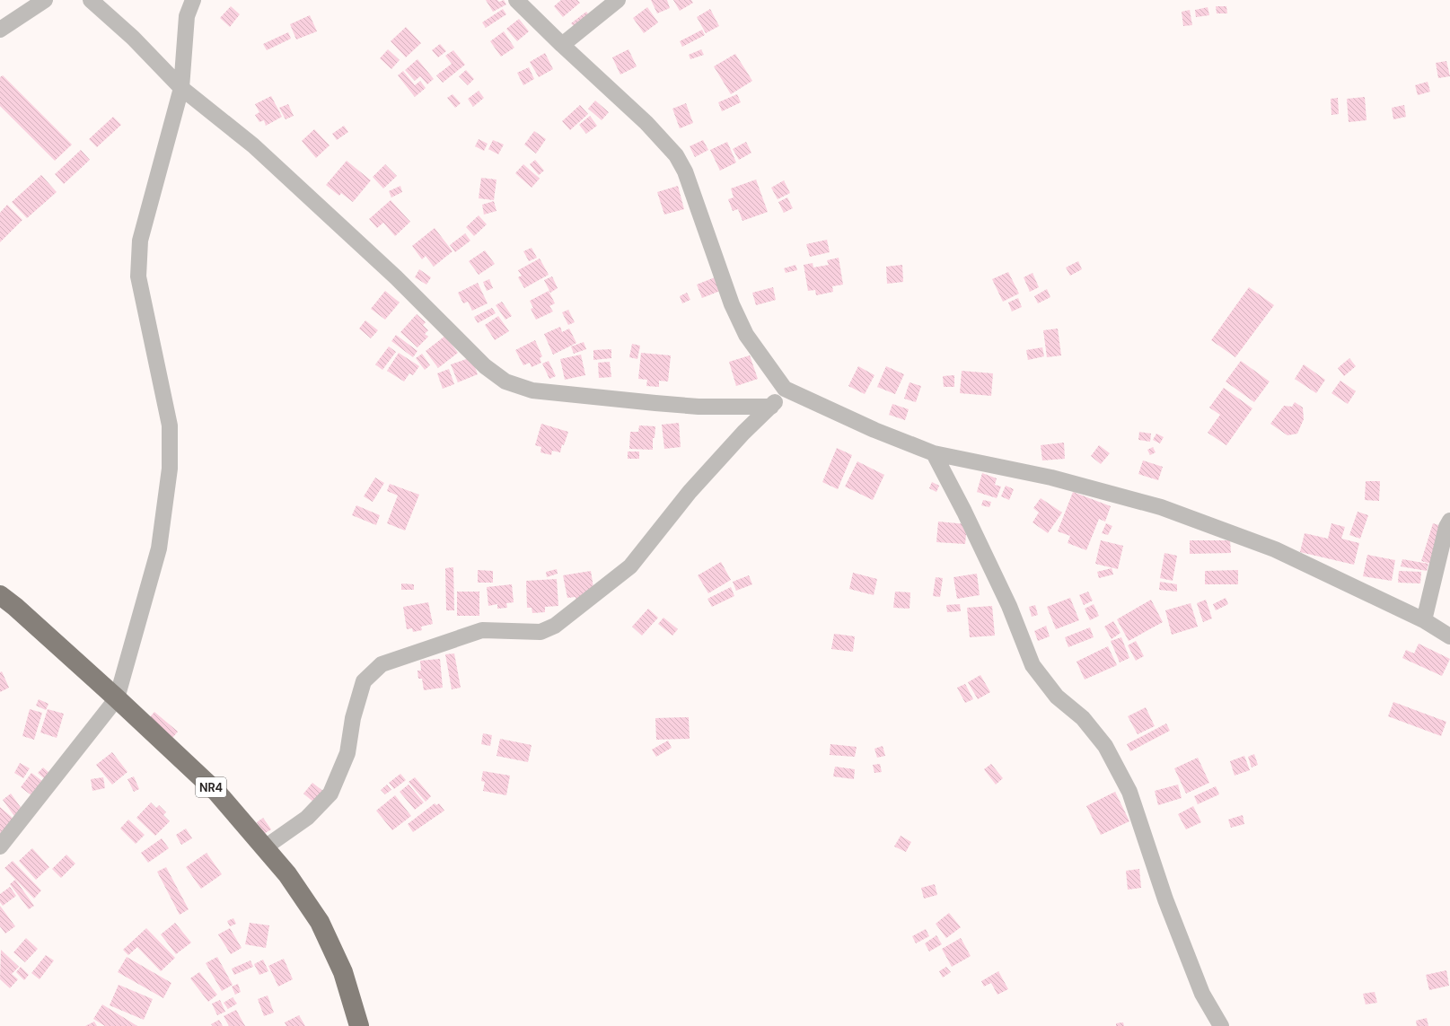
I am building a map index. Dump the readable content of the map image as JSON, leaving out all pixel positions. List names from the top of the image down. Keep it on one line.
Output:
{"streets":{"highway":["NR4"]}}
